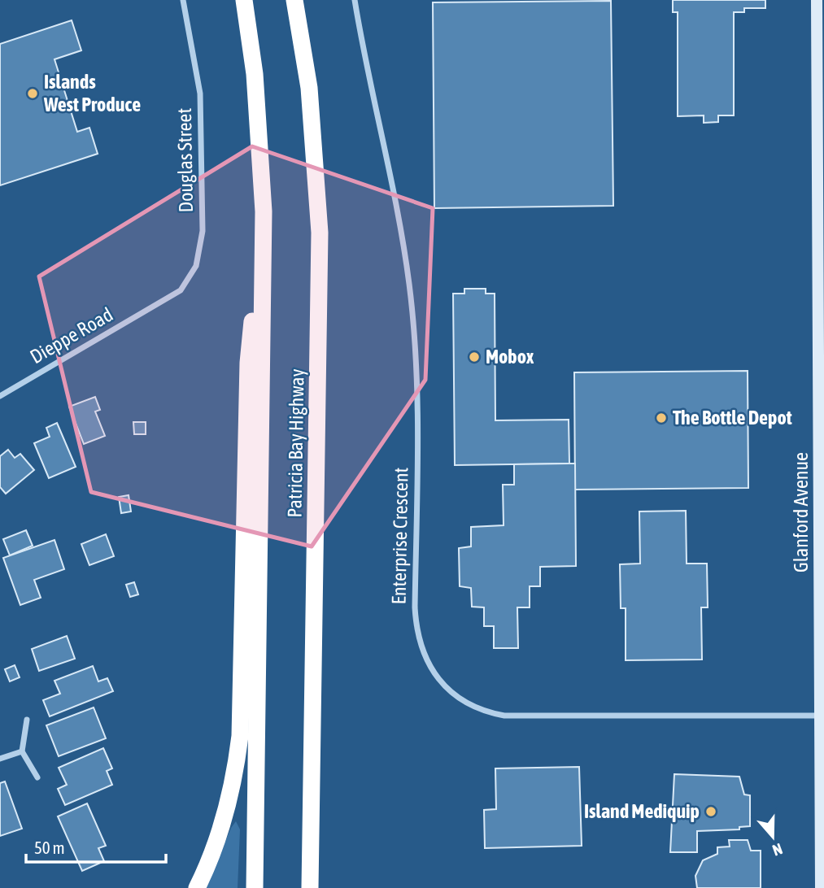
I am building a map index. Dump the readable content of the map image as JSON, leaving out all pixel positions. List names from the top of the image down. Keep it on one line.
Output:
{"streets":{"highway":["Patricia Bay Highway"],"main road":["Glanford Avenue"],"street":["Douglas Street","Dieppe Road","Enterprise Crescent"]},"crossings":[["Douglas Street","Dieppe Road"],["Glanford Avenue","Enterprise Crescent"]],"places":["Islands West Produce","Mobox","The Bottle Depot","Island Mediquip"],"scale_bar":"50 m","north":"bottom"}
